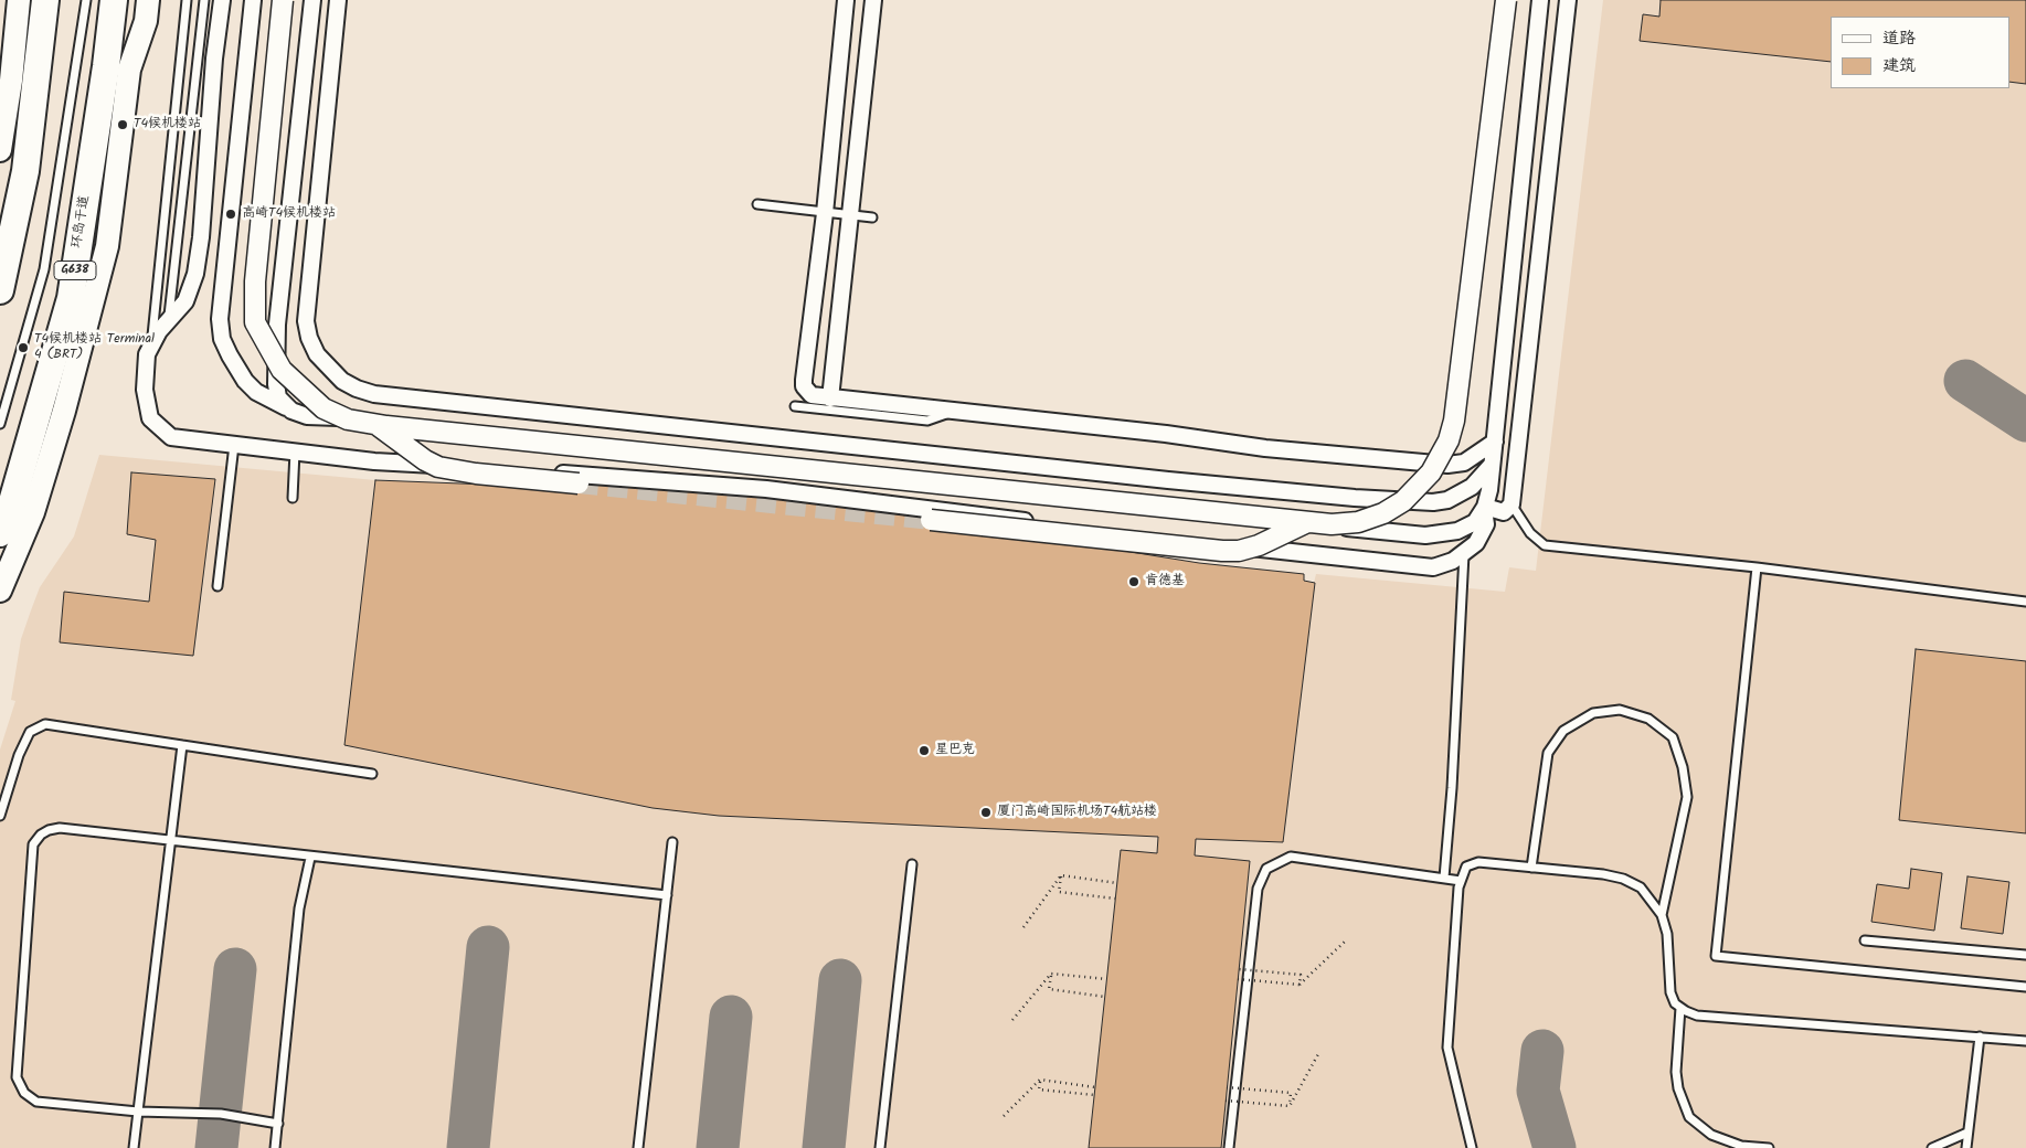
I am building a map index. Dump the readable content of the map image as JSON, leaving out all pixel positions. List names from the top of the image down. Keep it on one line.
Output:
{"streets":{"highway":["环岛干道","G638"]},"places":["T4候机楼站","高崎T4候机楼站","T4候机楼站 Terminal 4 (BRT)","肯德基","星巴克","厦门高崎国际机场T4航站楼"],"legend":["道路","建筑"]}
